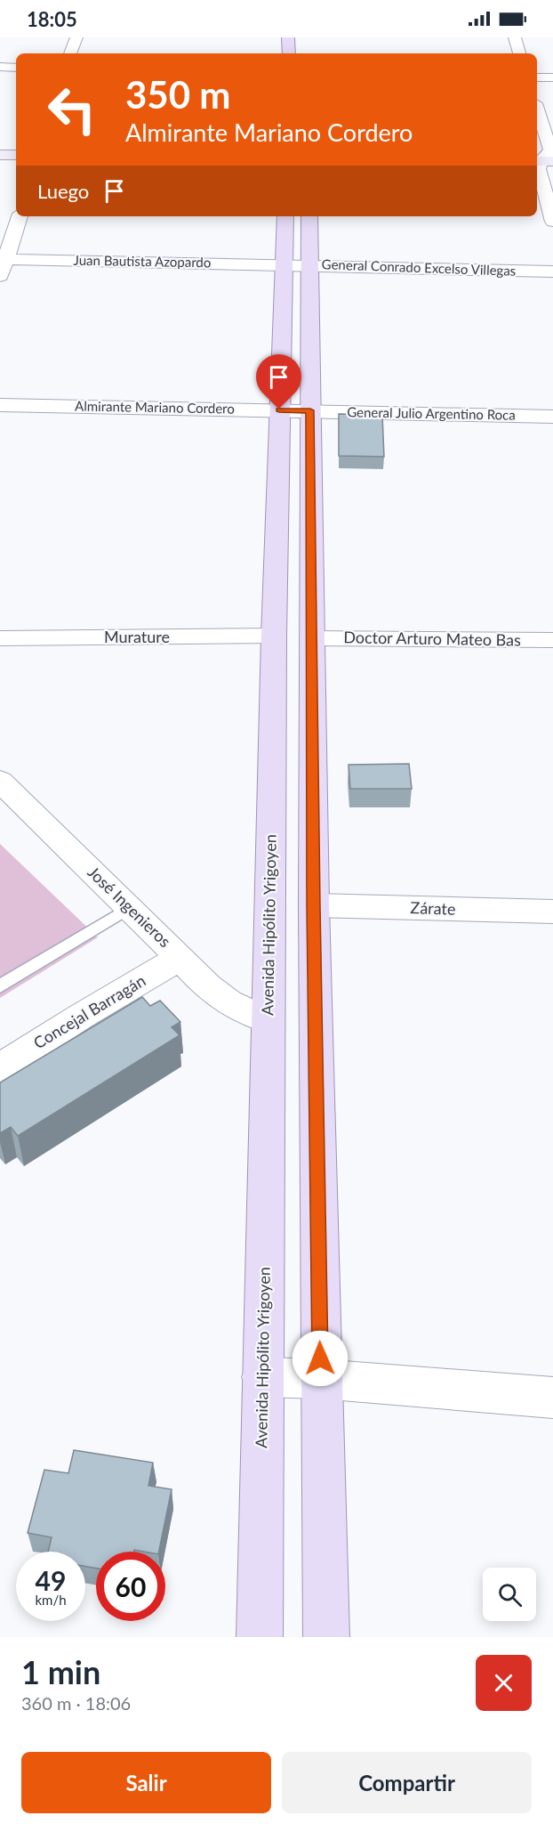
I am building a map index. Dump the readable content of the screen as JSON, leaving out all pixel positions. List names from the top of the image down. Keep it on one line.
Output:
{"streets":{"main road":["Avenida Hipólito Yrigoyen"],"street":["Juan Bautista Azopardo","General Conrado Excelso Villegas","Almirante Mariano Cordero","General Julio Argentino Roca","Murature","Doctor Arturo Mateo Bas","José Ingenieros","Zárate","Concejal Barragán"]},"crossings":[["Juan Bautista Azopardo","General Conrado Excelso Villegas"],["Juan Bautista Azopardo","Avenida Hipólito Yrigoyen"],["General Conrado Excelso Villegas","Avenida Hipólito Yrigoyen"],["Almirante Mariano Cordero","General Julio Argentino Roca"],["Almirante Mariano Cordero","Avenida Hipólito Yrigoyen"],["Murature","Avenida Hipólito Yrigoyen"],["José Ingenieros","Avenida Hipólito Yrigoyen"],["José Ingenieros","Concejal Barragán"]],"page":{"status":"18:05","turn":["350 m","Almirante Mariano Cordero"],"then":"Luego","speed":"49 km/h","limit":"60","heading":["1 min","360 m · 18:06"],"buttons":["Salir","Compartir"]}}
